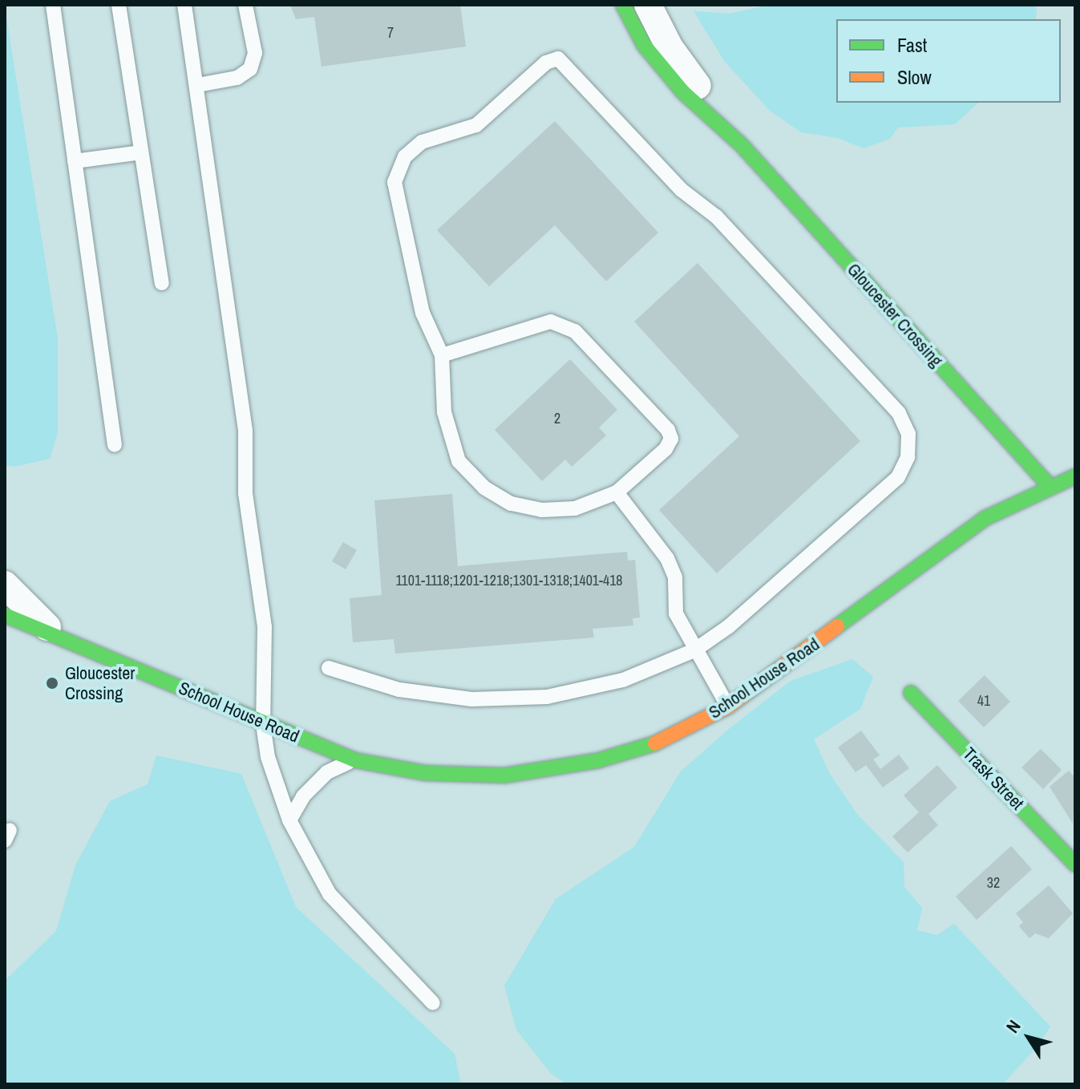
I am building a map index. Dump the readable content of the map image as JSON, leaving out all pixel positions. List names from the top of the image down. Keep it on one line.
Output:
{"streets":{"street":["Gloucester Crossing","School House Road","Trask Street"]},"crossings":[["Gloucester Crossing","School House Road"]],"places":["Gloucester Crossing"],"house_numbers":["7","2","1101-1118;1201-1218;1301-1318;1401-418","41","32"],"legend":["Fast","Slow"],"north":"top left"}
